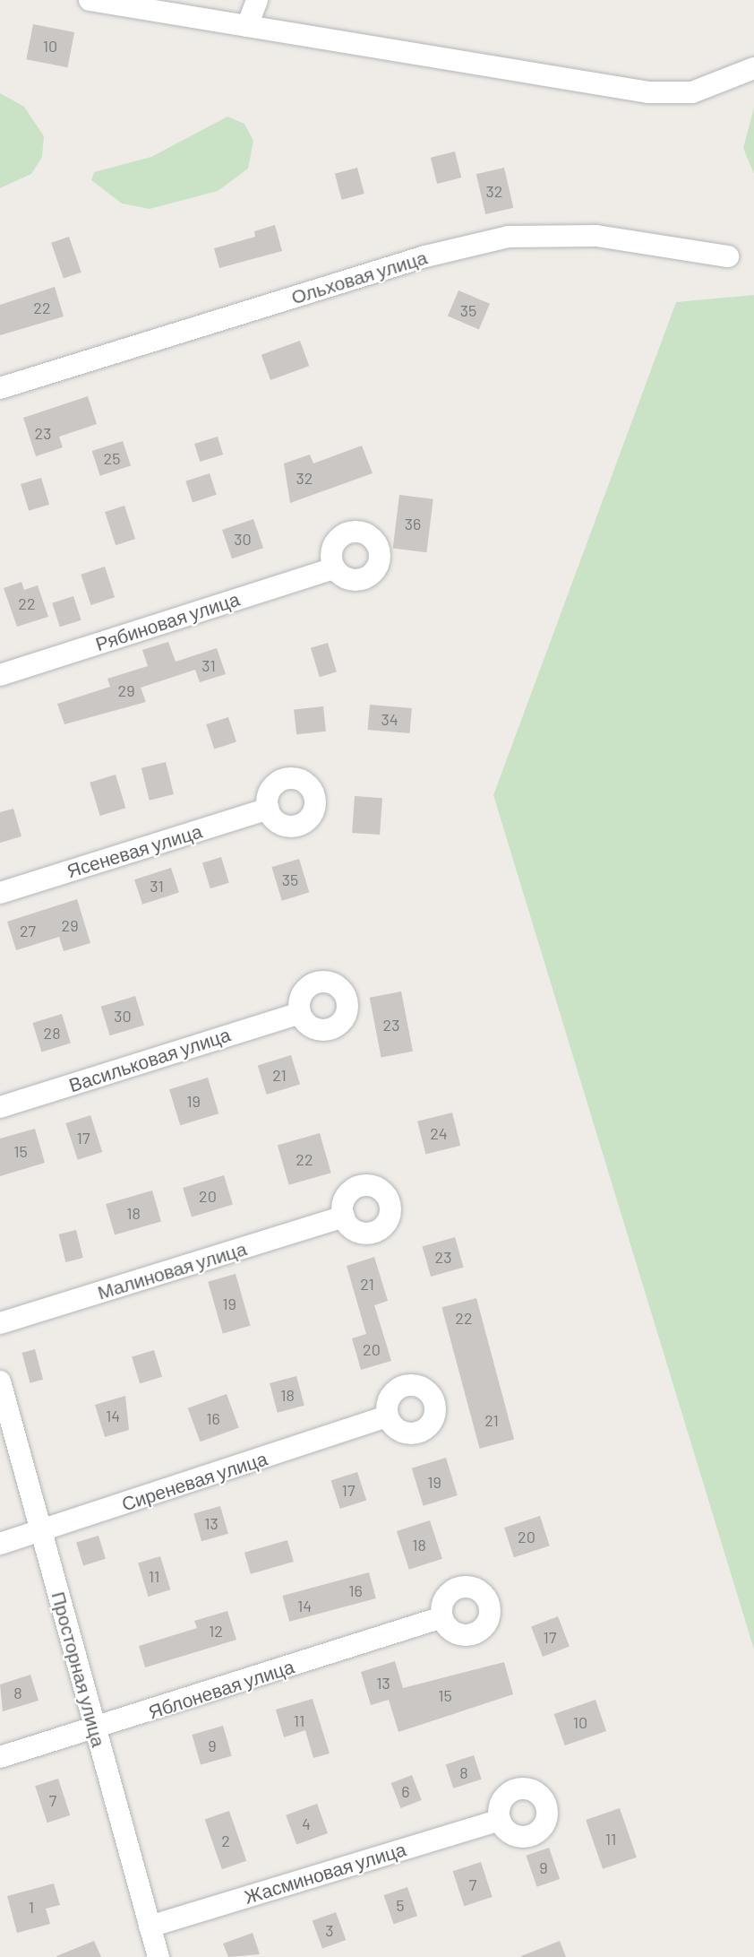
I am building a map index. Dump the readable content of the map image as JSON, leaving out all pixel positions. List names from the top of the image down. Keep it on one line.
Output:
{"streets":{"street":["Ольховая улица","Рябиновая улица","Ясеневая улица","Васильковая улица","Малиновая улица","Сиреневая улица","Просторная улица","Яблоневая улица","Жасминовая улица"]},"crossings":[["Сиреневая улица","Просторная улица"],["Просторная улица","Яблоневая улица"],["Просторная улица","Жасминовая улица"]],"house_numbers":["10","32","22","35","23","25","32","36","30","22","31","29","34","35","31","29","27","30","23","28","21","19","24","17","15","22","20","18","23","21","19","22","20","18","14","16","21","19","17","13","20","18","11","16","14","12","17","13","8","15","11","10","9","8","6","7","4","11","2","9","7","5","1","3"]}
